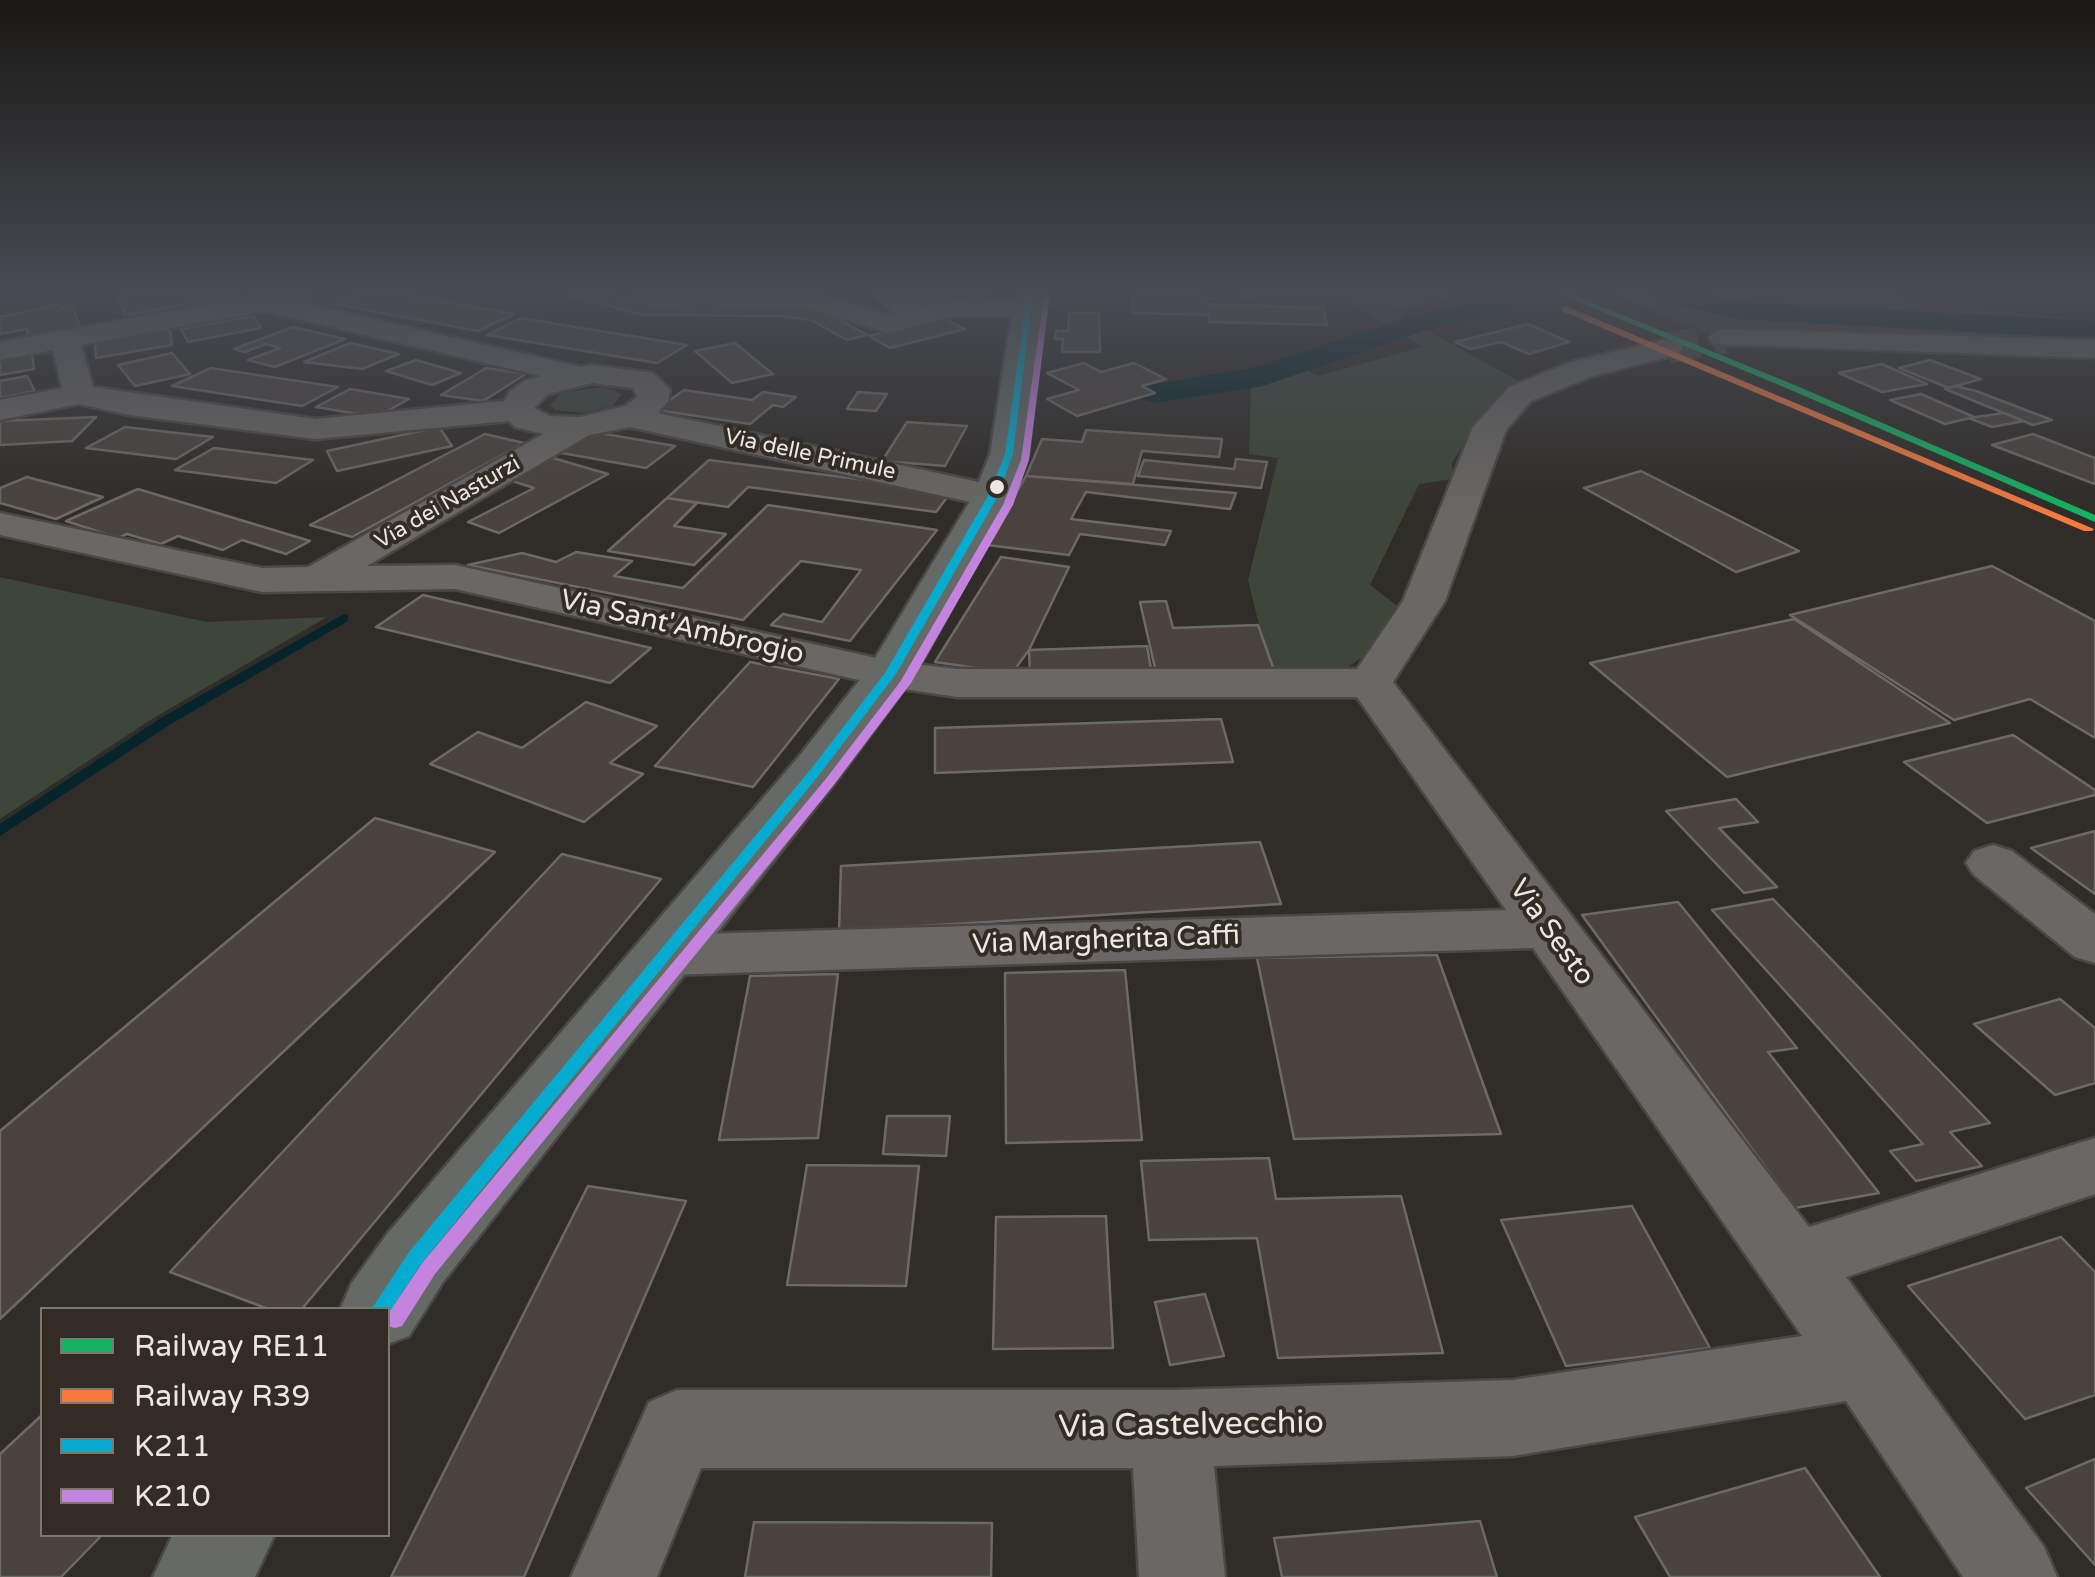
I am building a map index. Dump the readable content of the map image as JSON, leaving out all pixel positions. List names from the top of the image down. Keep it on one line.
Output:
{"streets":{"street":["Via delle Primule","Via dei Nasturzi","Via Sant'Ambrogio","Via Sesto","Via Margherita Caffi","Via Castelvecchio"]},"crossings":[["Via dei Nasturzi","Via Sant'Ambrogio"],["Via Sant'Ambrogio","Via Sesto"],["Via Sesto","Via Margherita Caffi"],["Via Sesto","Via Castelvecchio"]],"lines":["rail line RE11","rail line R39","transit line K211","transit line K210"],"legend":["Railway RE11","Railway R39","K211","K210"]}
